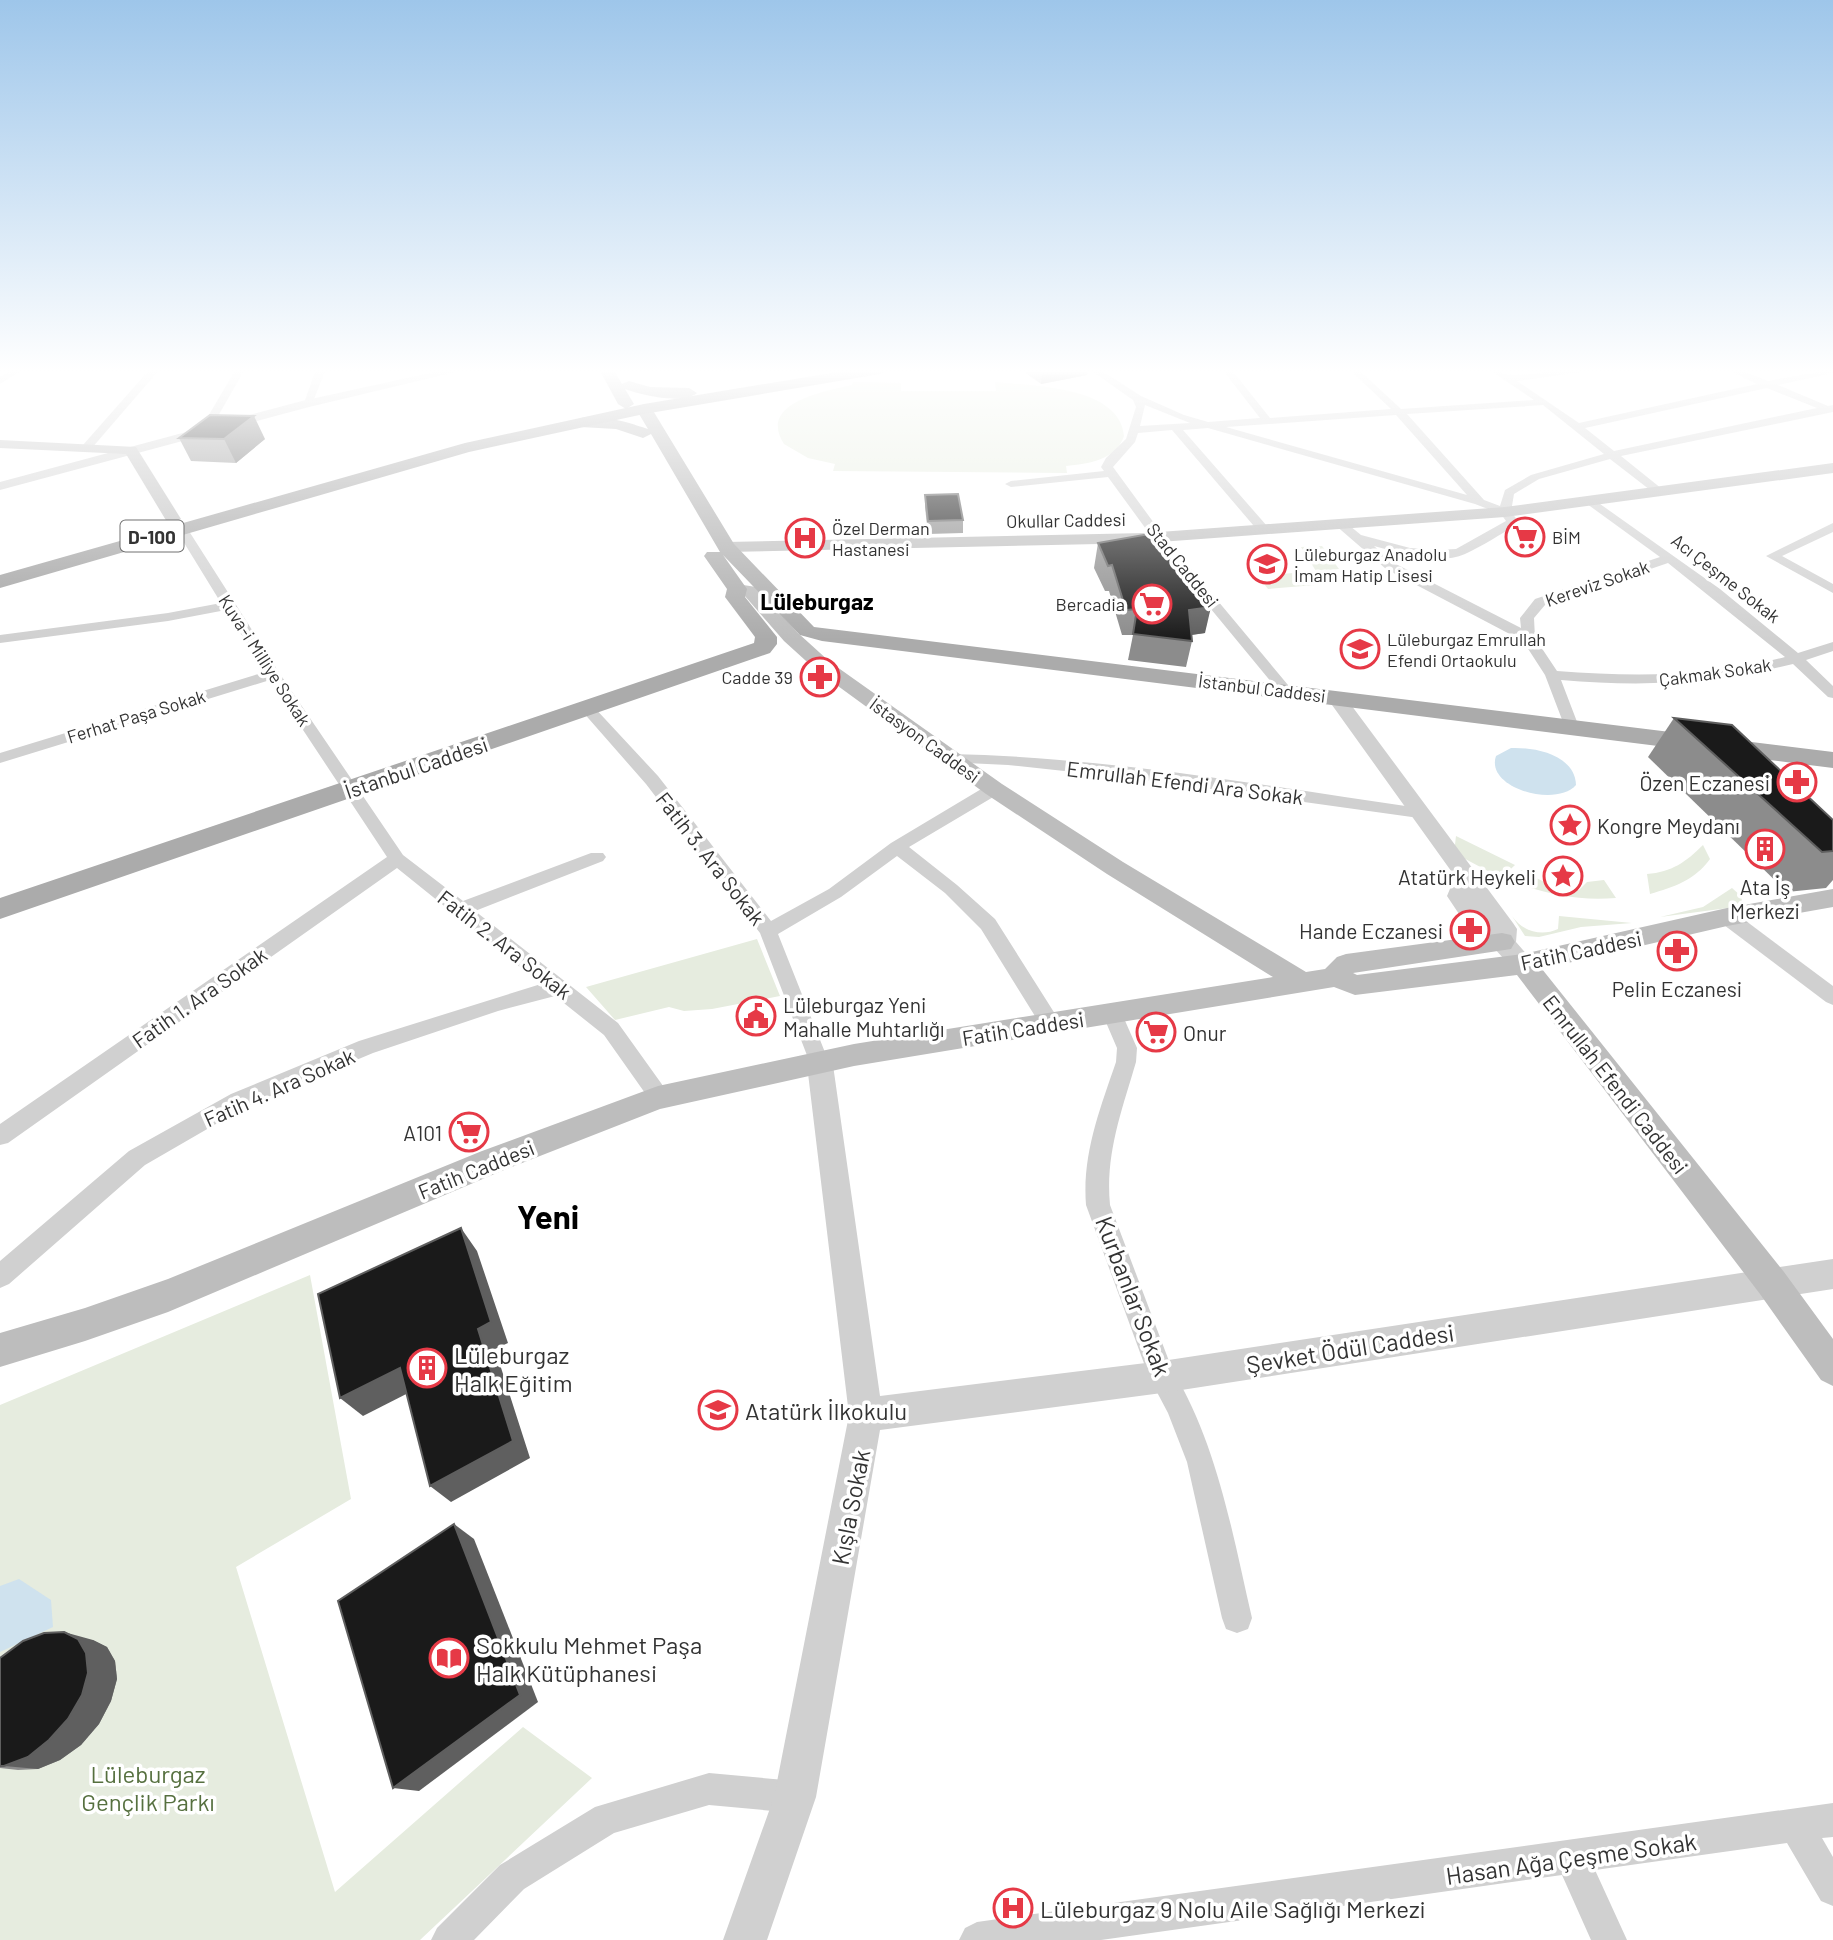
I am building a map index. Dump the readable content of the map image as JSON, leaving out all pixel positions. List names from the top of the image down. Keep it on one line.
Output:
{"streets":{"highway":["D-100"],"main road":["Okullar Caddesi","İstanbul Caddesi","İstasyon Caddesi","Fatih Caddesi","Emrullah Efendi Caddesi"],"street":["Stad Caddesi","Acı Çeşme Sokak","Kereviz Sokak","Kuva-i Milliye Sokak","Çakmak Sokak","Ferhat Paşa Sokak","Emrullah Efendi Ara Sokak","Fatih 3. Ara Sokak","Fatih 2. Ara Sokak","Fatih 1. Ara Sokak","Fatih 4. Ara Sokak","Kurbanlar Sokak","Şevket Ödül Caddesi","Kışla Sokak","Hasan Ağa Çeşme Sokak"]},"crossings":[["Okullar Caddesi","Stad Caddesi"],["Okullar Caddesi","Acı Çeşme Sokak"],["Okullar Caddesi","İstanbul Caddesi"],["Okullar Caddesi","İstasyon Caddesi"],["D-100","Kuva-i Milliye Sokak"],["Stad Caddesi","İstanbul Caddesi"],["Acı Çeşme Sokak","Kereviz Sokak"],["Acı Çeşme Sokak","Çakmak Sokak"],["Kuva-i Milliye Sokak","İstanbul Caddesi"],["Kuva-i Milliye Sokak","Ferhat Paşa Sokak"],["Kuva-i Milliye Sokak","Fatih 2. Ara Sokak"],["İstanbul Caddesi","İstasyon Caddesi"],["İstanbul Caddesi","Fatih 3. Ara Sokak"],["İstanbul Caddesi","Fatih 2. Ara Sokak"],["İstasyon Caddesi","Emrullah Efendi Ara Sokak"],["İstasyon Caddesi","Fatih Caddesi"],["Fatih 3. Ara Sokak","Fatih Caddesi"],["Fatih 3. Ara Sokak","Kışla Sokak"],["Fatih 2. Ara Sokak","Fatih Caddesi"],["Fatih 2. Ara Sokak","Fatih 1. Ara Sokak"],["Fatih 2. Ara Sokak","Fatih 4. Ara Sokak"],["Fatih Caddesi","Emrullah Efendi Caddesi"],["Fatih Caddesi","Kurbanlar Sokak"],["Fatih Caddesi","Kışla Sokak"],["Emrullah Efendi Caddesi","Şevket Ödül Caddesi"],["Kurbanlar Sokak","Şevket Ödül Caddesi"],["Şevket Ödül Caddesi","Kışla Sokak"]],"districts":["Lüleburgaz","Yeni"],"parks":["Lüleburgaz Gençlik Parkı"],"places":{"supermarket":["BİM","Bercadia","Onur","A101"],"hospital":["Özel Derman Hastanesi","Lüleburgaz 9 Nolu Aile Sağlığı Merkezi"],"school or university":["Lüleburgaz Anadolu İmam Hatip Lisesi","Lüleburgaz Emrullah Efendi Ortaokulu","Atatürk İlkokulu"],"pharmacy":["Cadde 39","Özen Eczanesi","Hande Eczanesi","Pelin Eczanesi"],"place":["Kongre Meydanı","Atatürk Heykeli"],"building":["Ata İş Merkezi","Lüleburgaz Halk Eğitim"],"public building":["Lüleburgaz Yeni Mahalle Muhtarlığı"],"library":["Sokkulu Mehmet Paşa Halk Kütüphanesi"]}}
